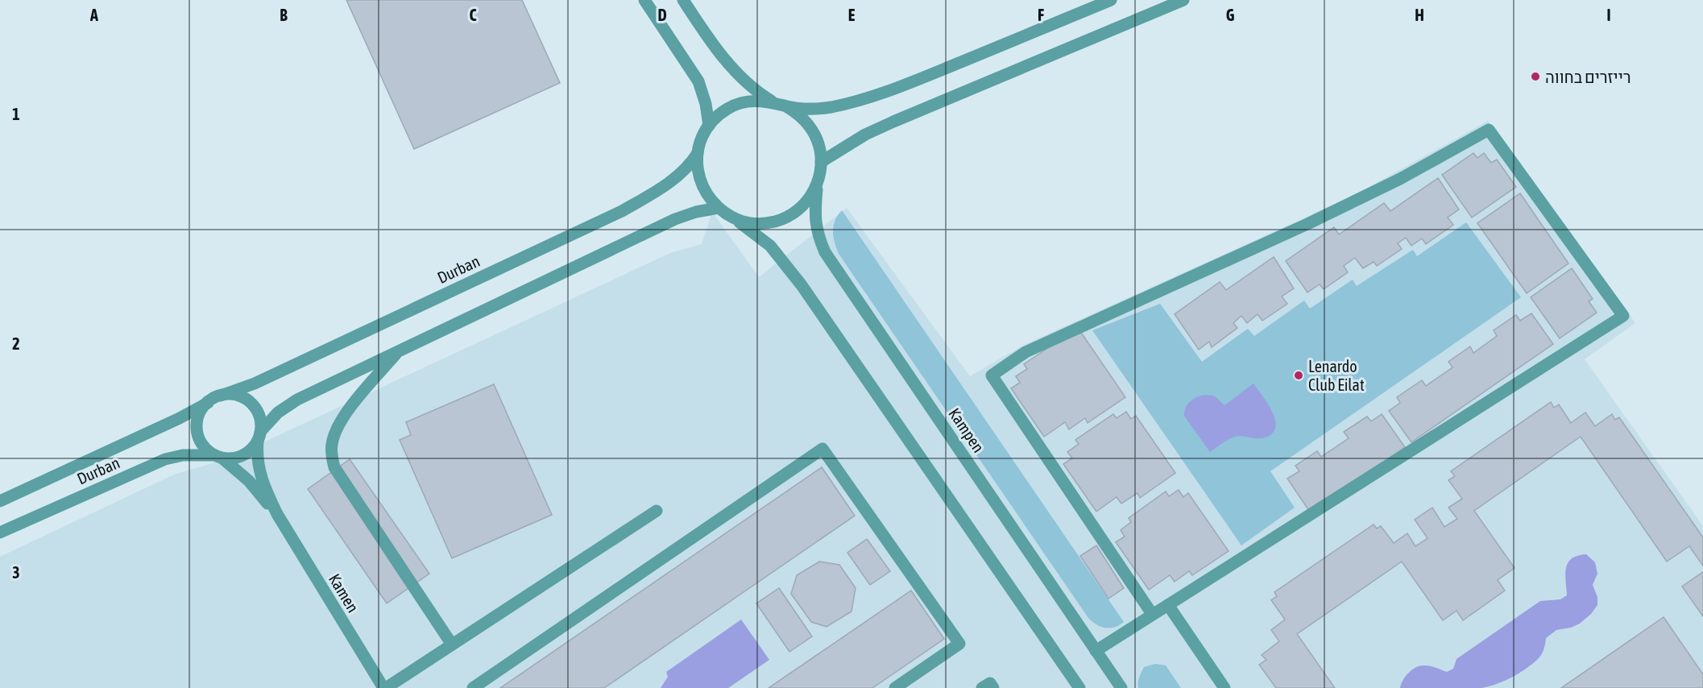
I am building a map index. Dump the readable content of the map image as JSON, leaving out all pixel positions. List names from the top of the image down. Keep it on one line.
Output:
{"streets":{"street":["Durban","Kampen","Kamen"]},"crossings":[["Durban","Kampen"],["Durban","Kamen"]],"places":["רייזרים בחווה","Lenardo Club Eilat"],"grid":{"columns":["A","B","C","D","E","F","G","H","I"],"rows":["1","2","3"]}}
